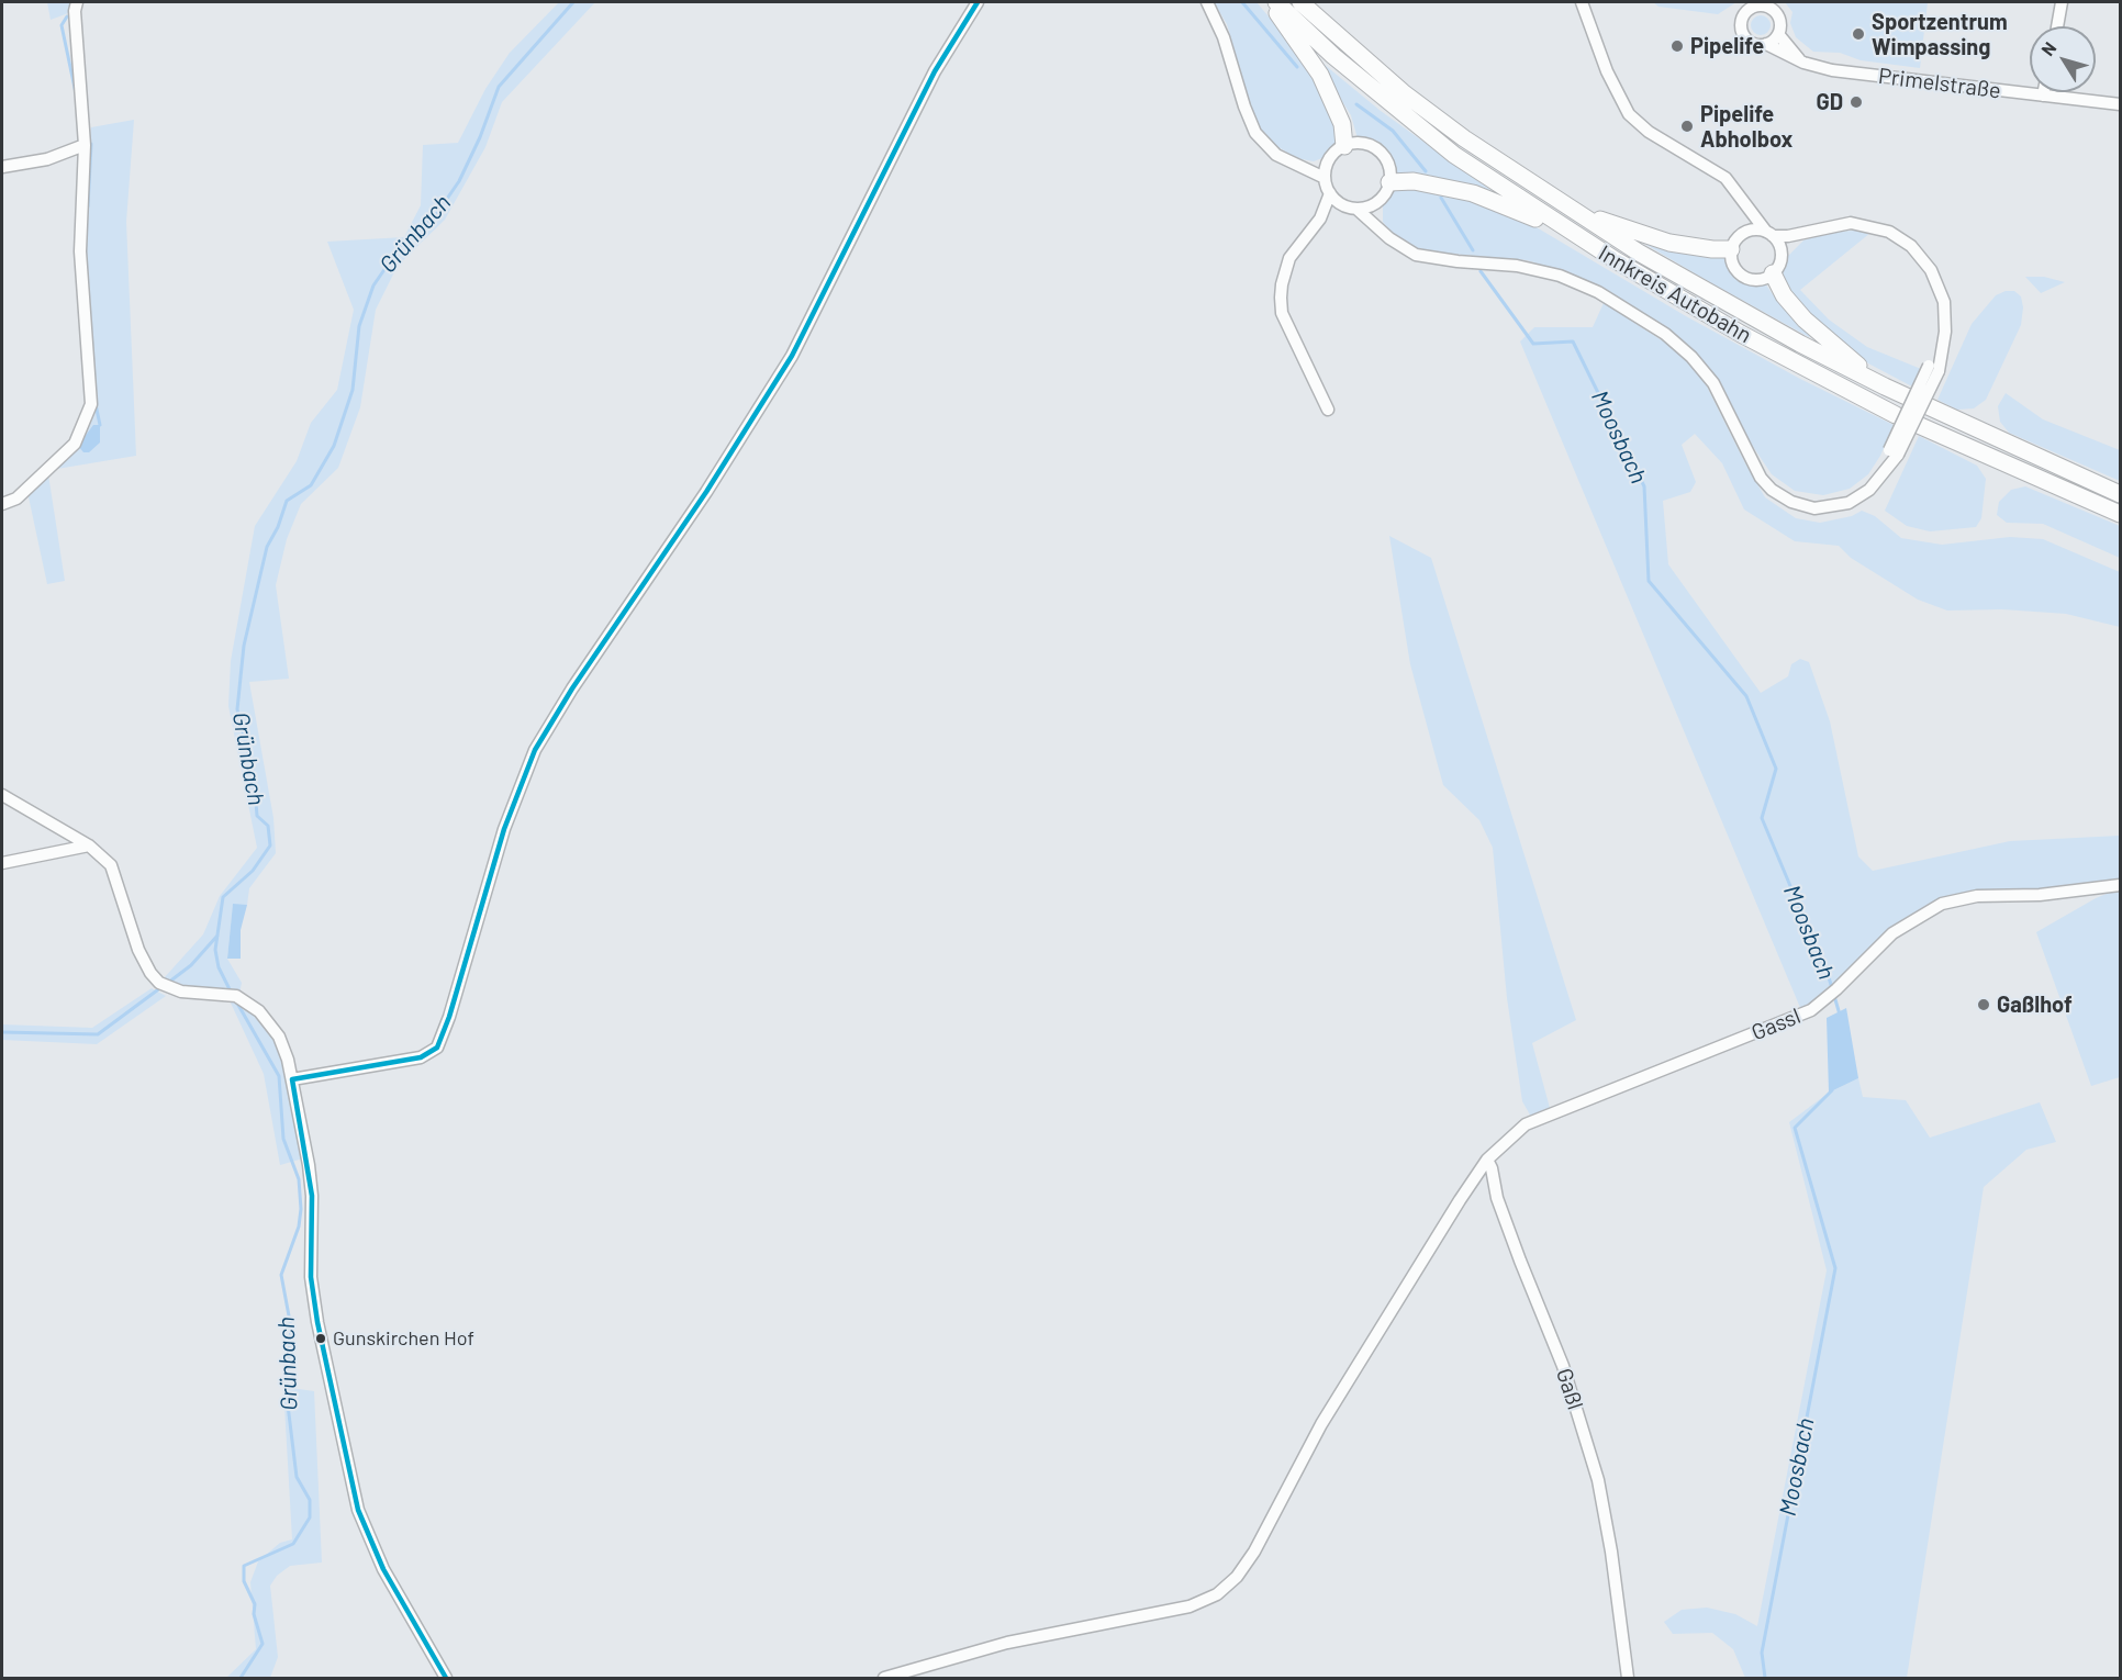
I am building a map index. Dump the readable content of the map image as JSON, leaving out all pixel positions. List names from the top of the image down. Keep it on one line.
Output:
{"streets":{"highway":["Innkreis Autobahn"],"street":["Primelstraße","Gassl","Gaßl"]},"crossings":[["Gassl","Gaßl"]],"water":["Grünbach","Moosbach"],"places":["Sportzentrum Wimpassing","Pipelife","GD","Pipelife Abholbox","Gaßlhof","Gunskirchen Hof"],"north":"top left"}
